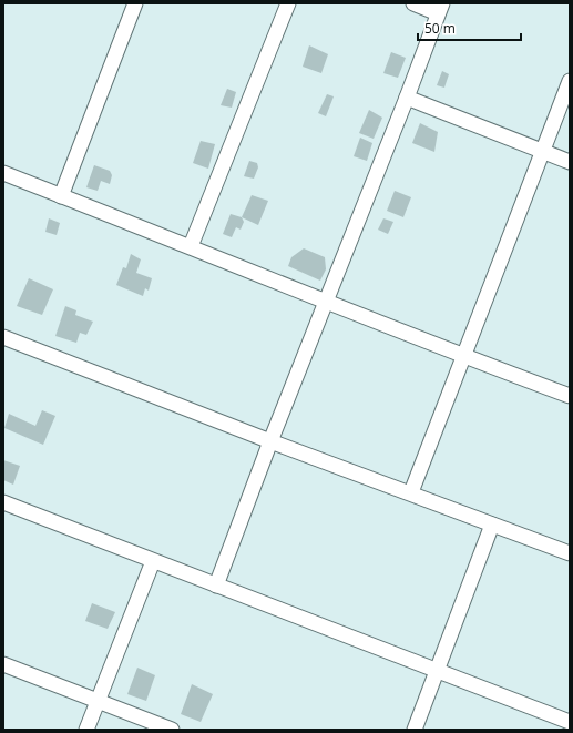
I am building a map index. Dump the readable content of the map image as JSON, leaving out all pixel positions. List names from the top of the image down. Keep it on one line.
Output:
{"scale_bar":"50 m"}
